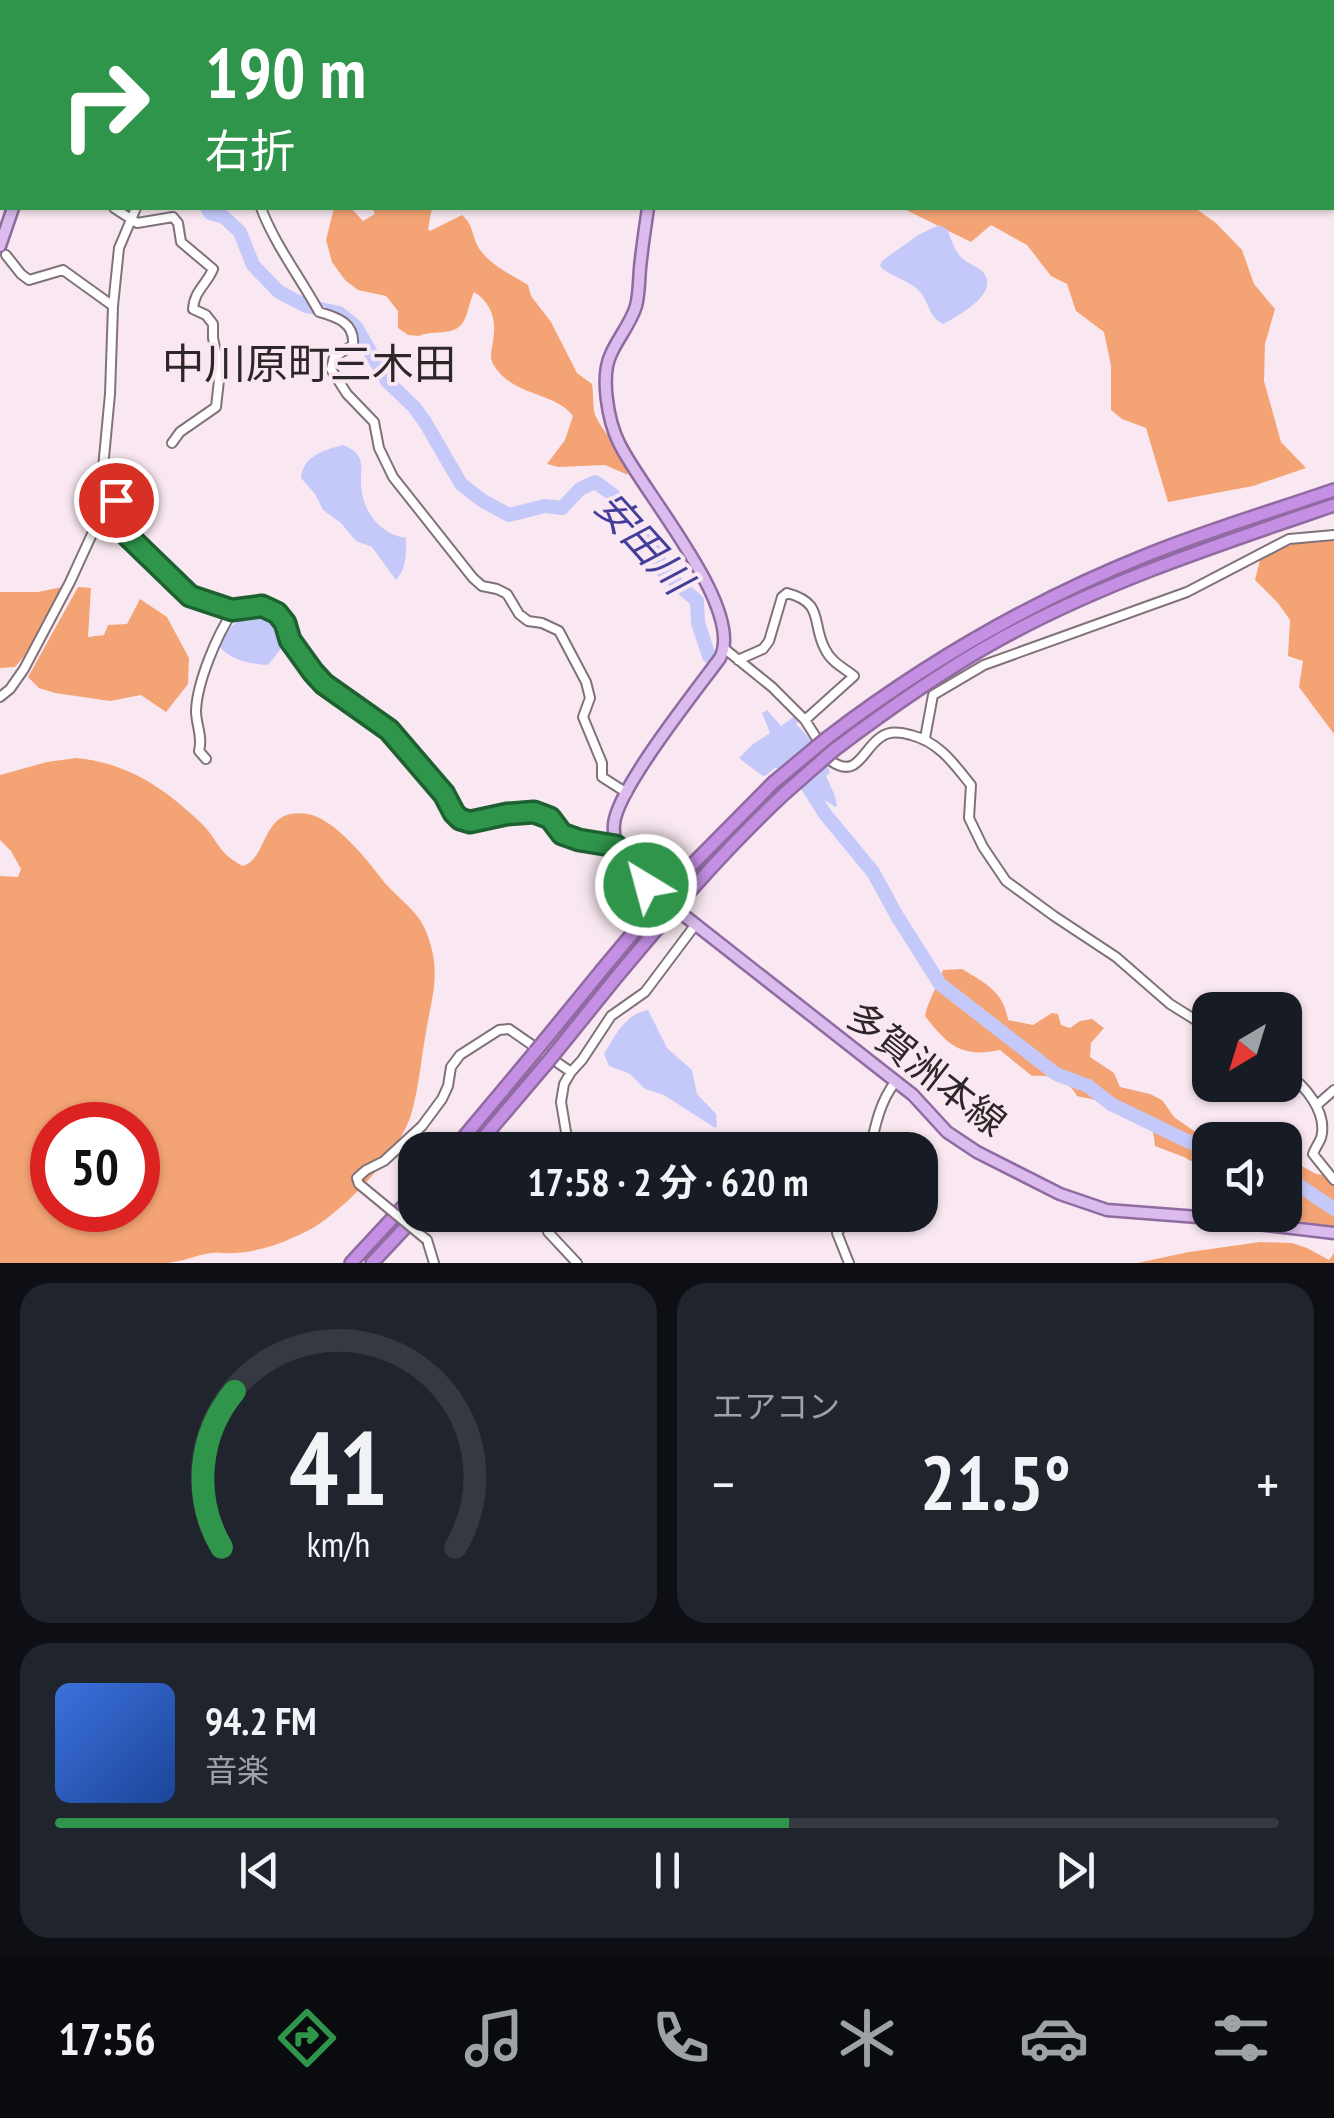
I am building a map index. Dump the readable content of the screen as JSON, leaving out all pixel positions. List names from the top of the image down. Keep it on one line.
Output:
{"streets":{"main road":["多賀洲本線"]},"districts":["中川原町三木田"],"water":["安田川"],"north":"bottom left","page":{"turn":["190 m","右折"],"limit":"50","trip":"17:58 · 2 分 · 620 m","tile":"エアコン","heat":["−","21.5°","+"],"song":["94.2 FM","音楽"],"tabs":"17:56","gauge":["41","km/h"]}}
